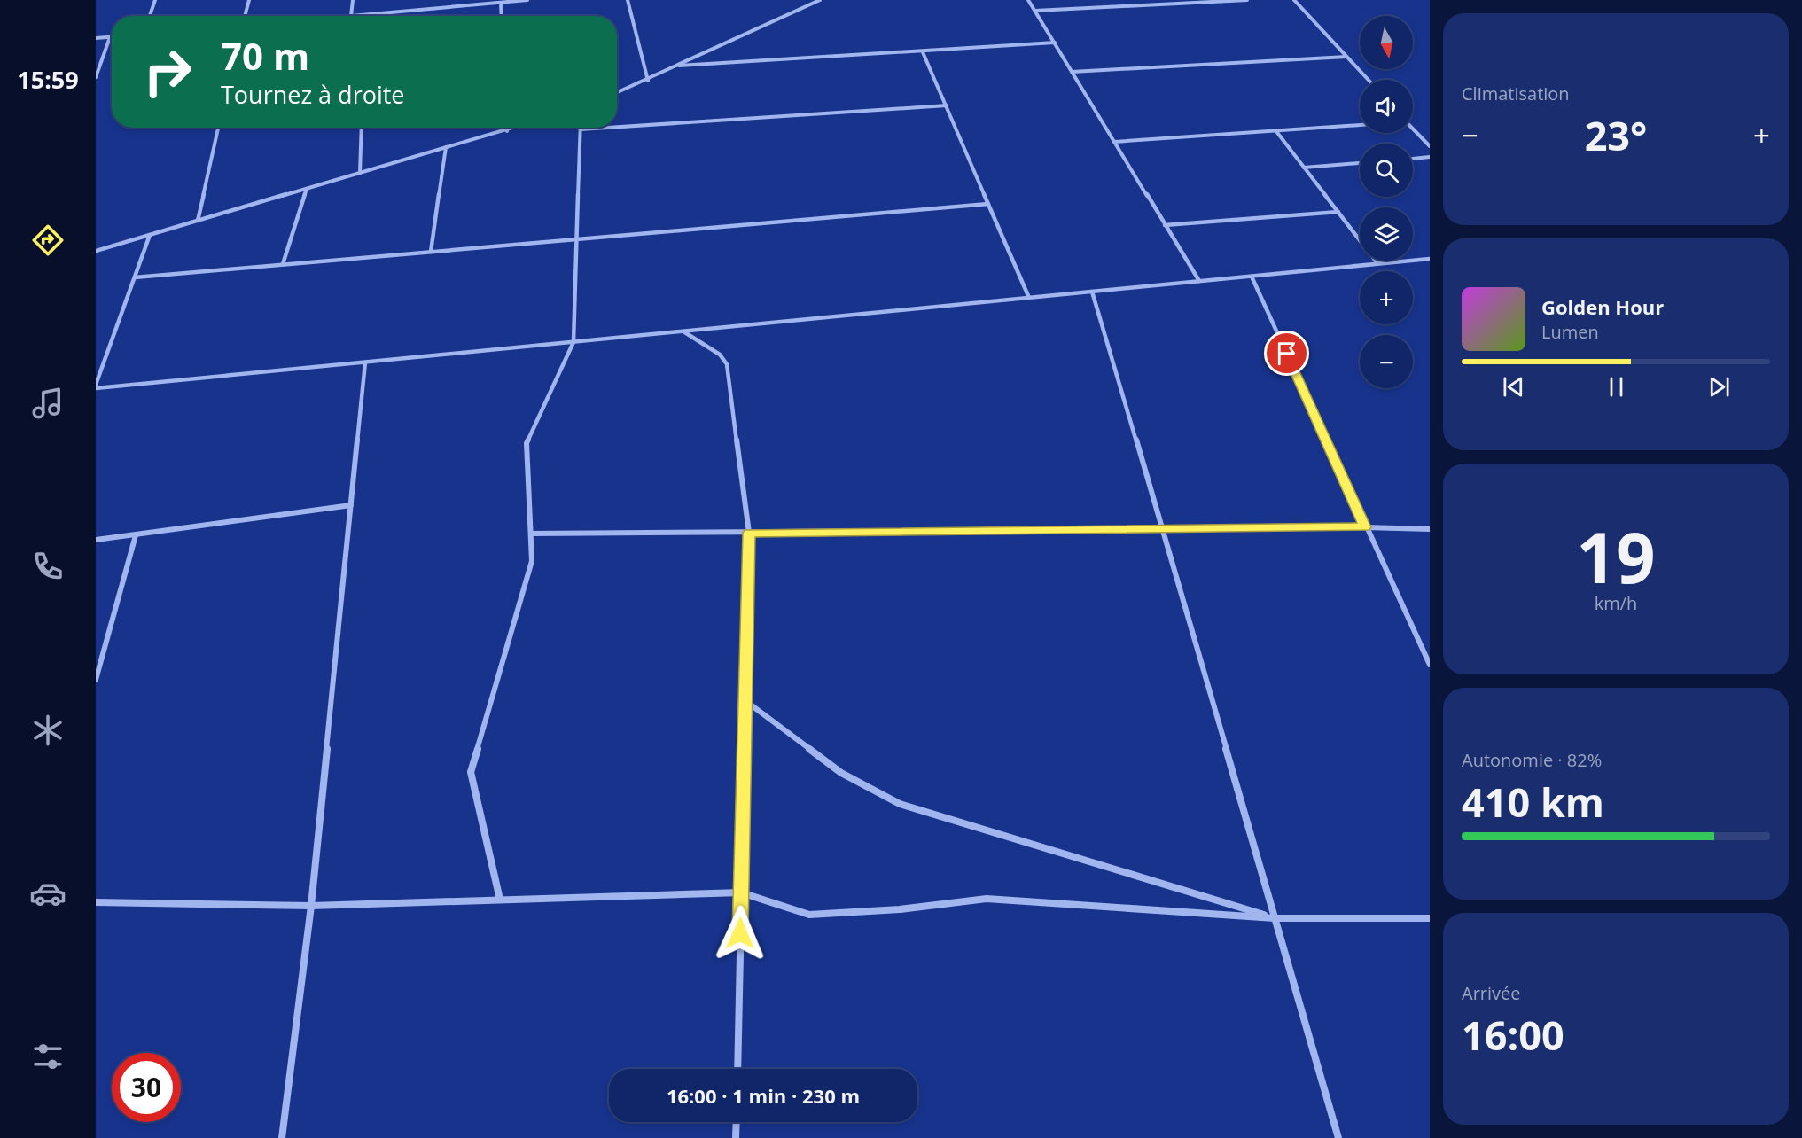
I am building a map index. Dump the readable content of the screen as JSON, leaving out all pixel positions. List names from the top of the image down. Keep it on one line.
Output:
{"north":"bottom","page":{"tabs":"15:59","tile":["Climatisation",["19","km/h"],["Autonomie · 82%","410 km"],["Arrivée","16:00"]],"map_buttons":["+","−"],"turn":["70 m","Tournez à droite"],"heat":["−","23°","+"],"song":["Golden Hour","Lumen"],"limit":"30","trip":"16:00 · 1 min · 230 m"}}
